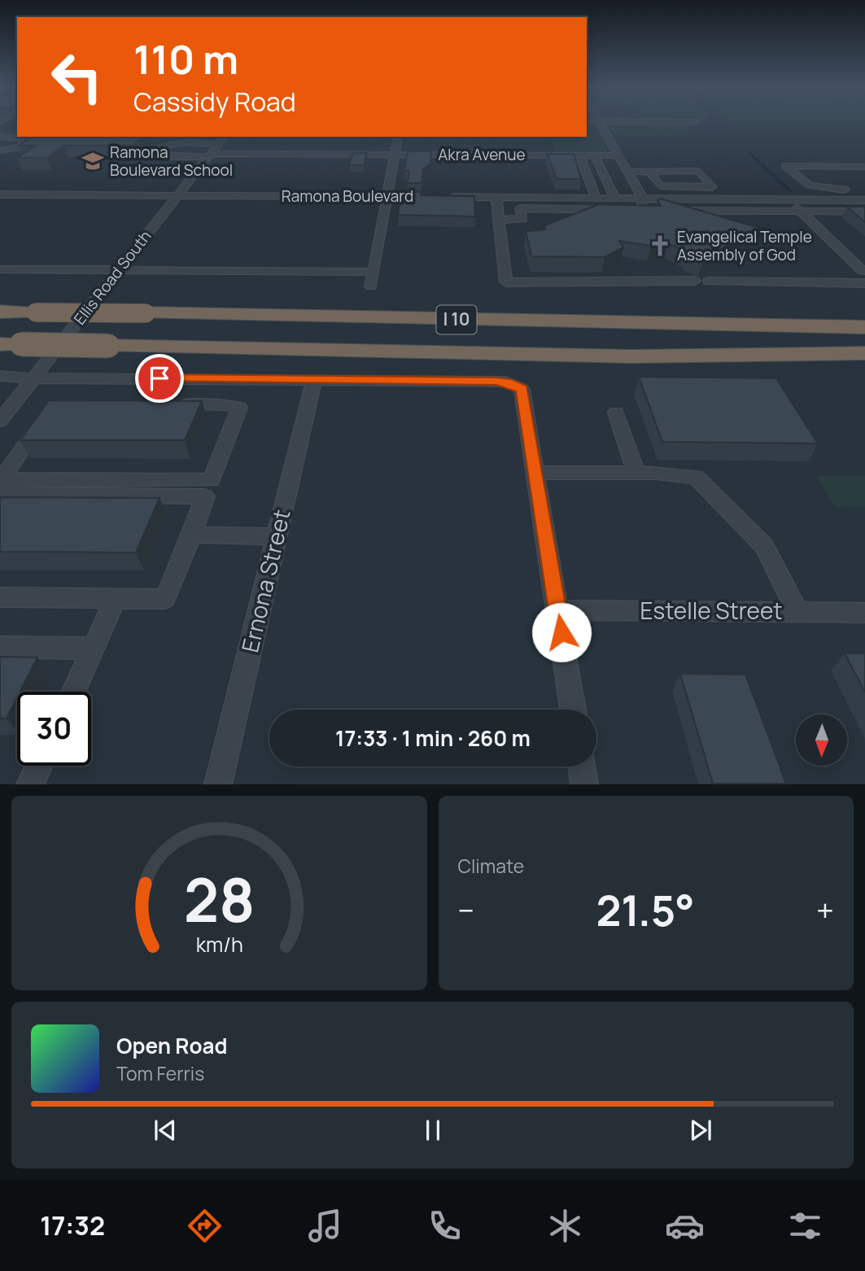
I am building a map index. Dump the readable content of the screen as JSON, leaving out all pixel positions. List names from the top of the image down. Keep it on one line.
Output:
{"streets":{"highway":["I 10"],"street":["Akra Avenue","Ramona Boulevard","Ellis Road South","Ernona Street","Estelle Street"]},"crossings":[["Akra Avenue","Ellis Road South"],["Ramona Boulevard","Ellis Road South"]],"places":{"school or university":["Ramona Boulevard School"],"church":["Evangelical Temple Assembly of God"]},"north":"bottom","page":{"turn":["110 m","Cassidy Road"],"limit":"30","trip":"17:33 · 1 min · 260 m","tile":"Climate","heat":["−","21.5°","+"],"song":["Open Road","Tom Ferris"],"tabs":"17:32","gauge":["28","km/h"]}}
